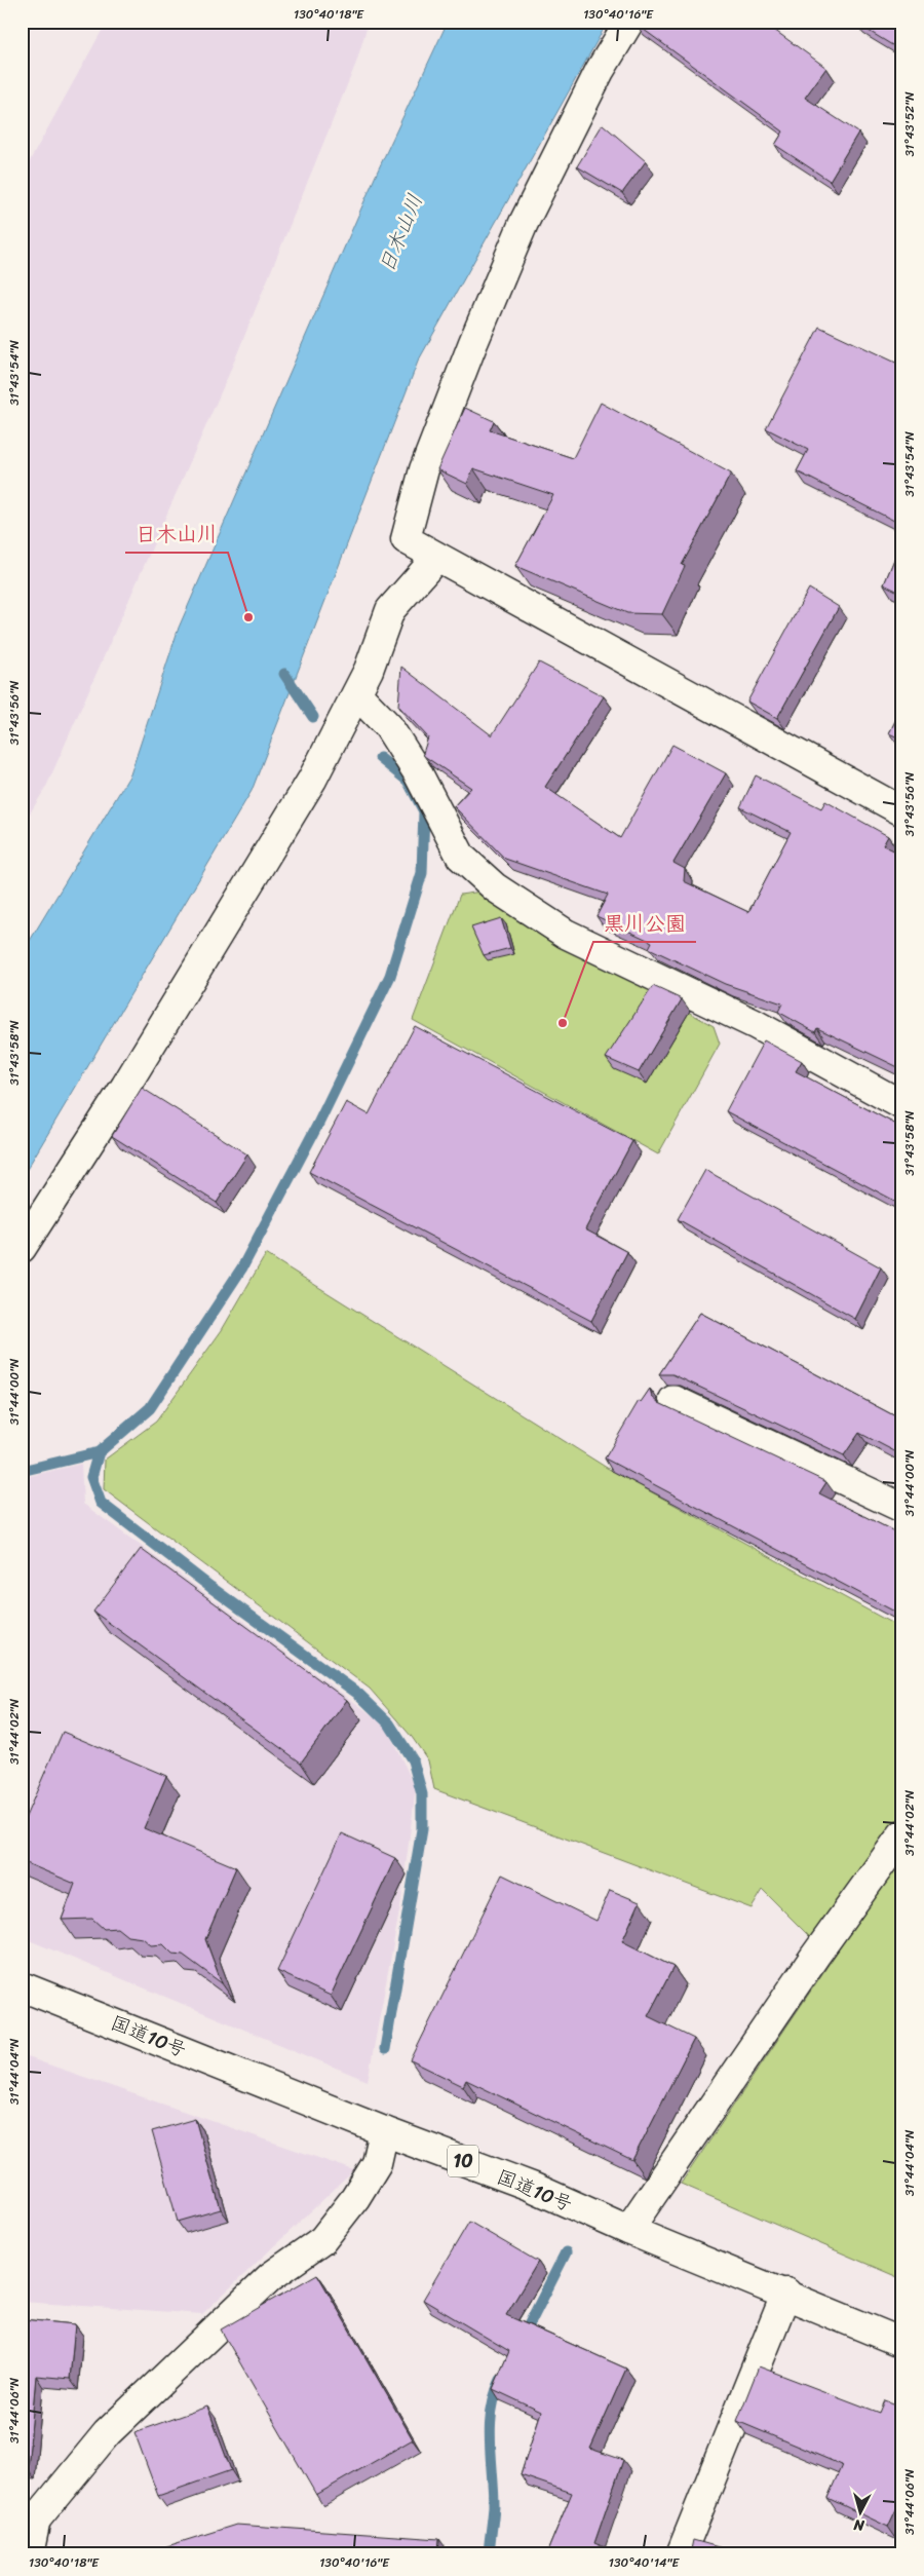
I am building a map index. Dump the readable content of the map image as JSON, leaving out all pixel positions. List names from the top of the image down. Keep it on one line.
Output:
{"streets":{"main road":["国道10号","10"]},"water":["日木山川"],"places":["日木山川","黒川公園"],"north":"bottom","coordinates":["130°40'18\"E","130°40'16\"E","31°43'52\"N","31°43'54\"N","31°43'56\"N","31°43'58\"N","31°44'00\"N","31°44'02\"N","31°44'04\"N","31°44'06\"N","130°40'14\"E"]}
